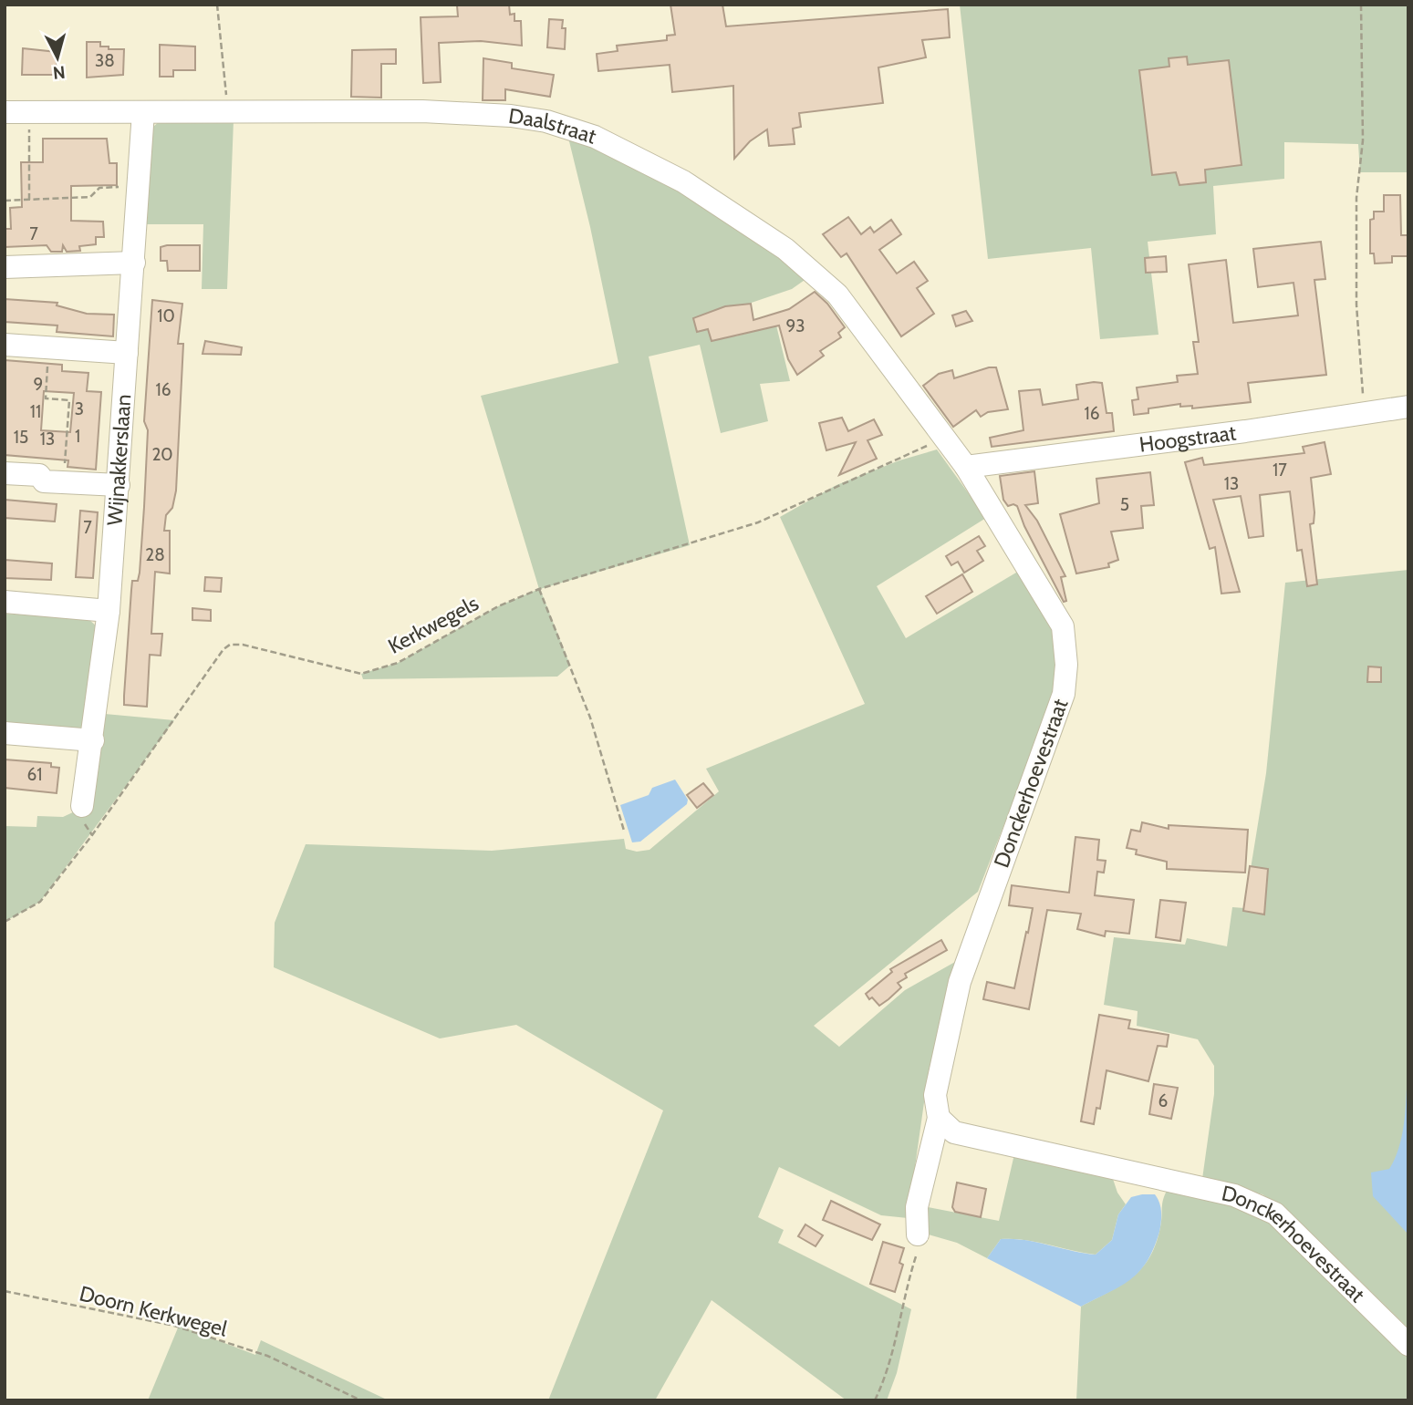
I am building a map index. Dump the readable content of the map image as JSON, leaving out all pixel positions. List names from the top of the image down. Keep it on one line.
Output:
{"streets":{"street":["Daalstraat","Hoogstraat","Wijnakkerslaan","Donckerhoevestraat"],"path":["Kerkwegels","Doorn Kerkwegel"]},"crossings":[["Daalstraat","Hoogstraat"],["Daalstraat","Wijnakkerslaan"],["Daalstraat","Kerkwegels"],["Daalstraat","Donckerhoevestraat"],["Hoogstraat","Donckerhoevestraat"]],"house_numbers":["38","7","10","93","9","16","3","11","16","1","15","13","20","17","13","5","7","28","61","6"],"north":"bottom"}
